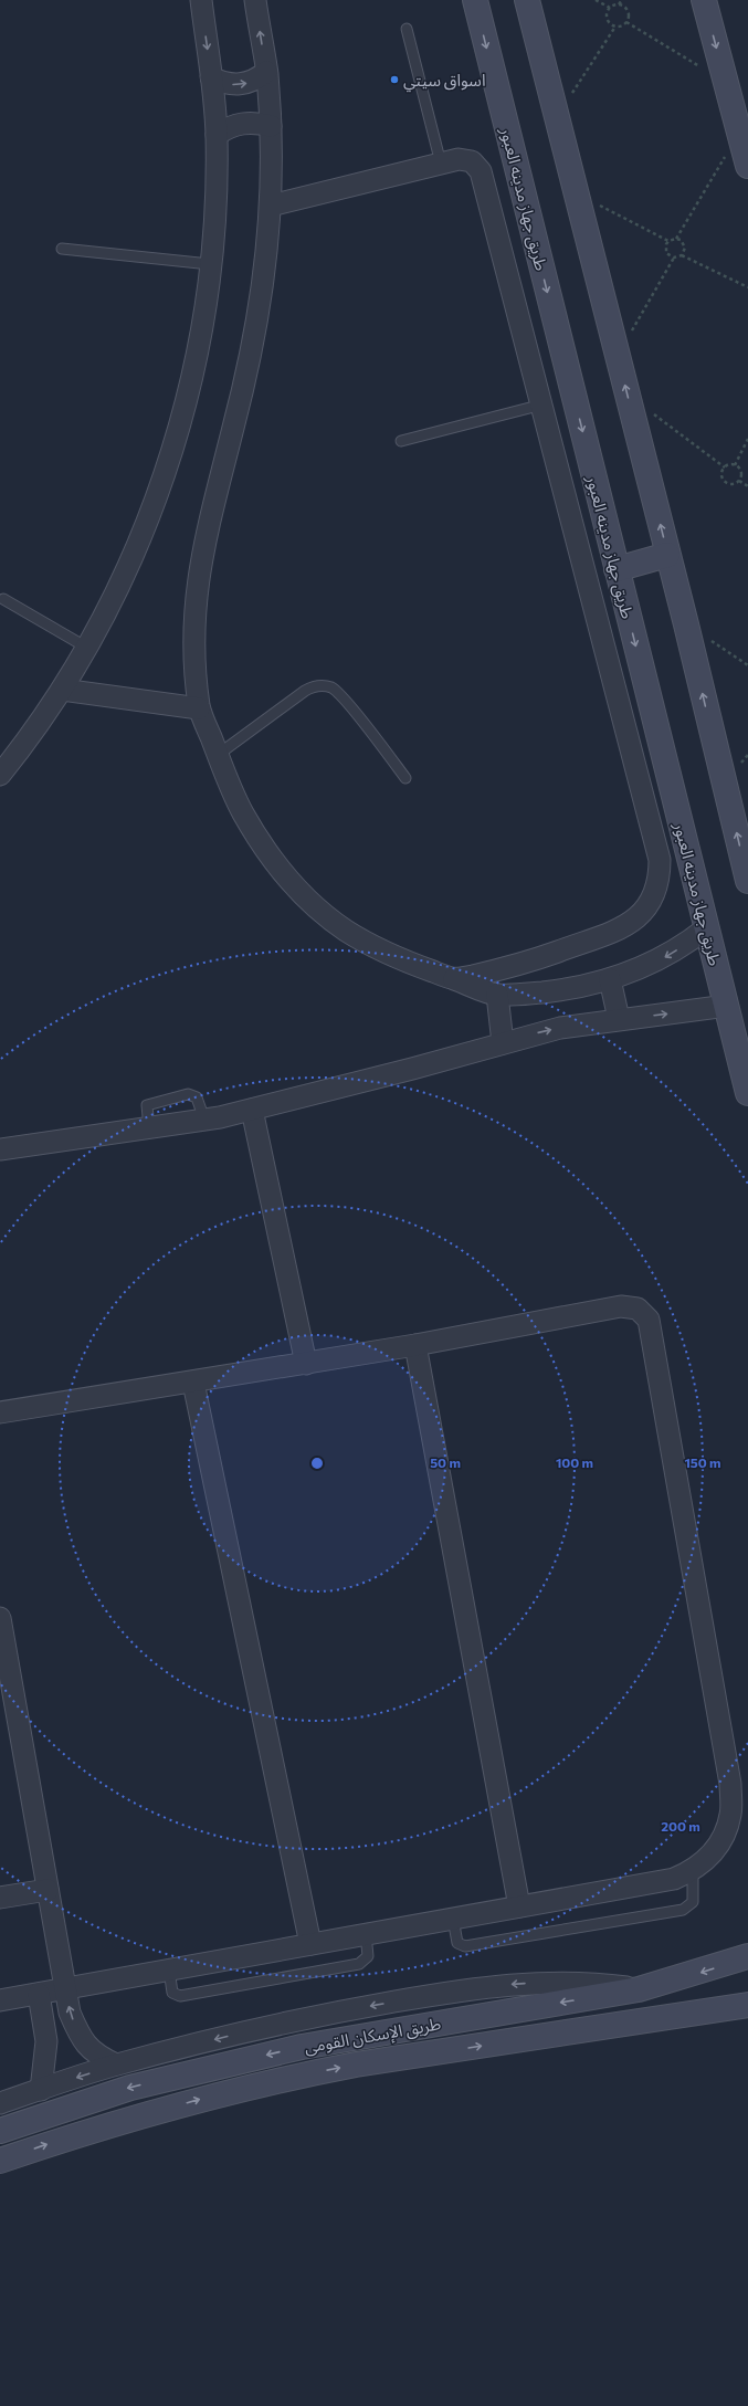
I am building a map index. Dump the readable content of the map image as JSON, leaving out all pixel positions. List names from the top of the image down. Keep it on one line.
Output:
{"streets":{"main road":["طريق جهاز مدينه العبور","طريق الإسكان القومى"]},"places":["اسواق سيتي"],"rings":["50 m","100 m","150 m","200 m"]}
